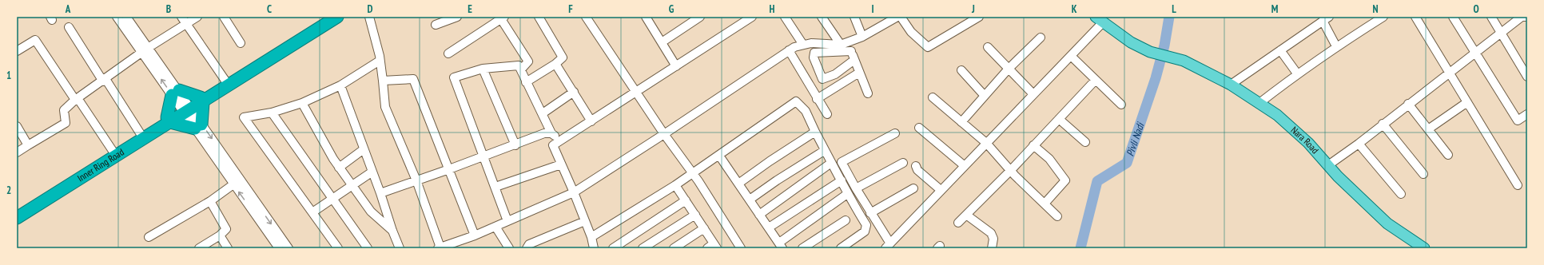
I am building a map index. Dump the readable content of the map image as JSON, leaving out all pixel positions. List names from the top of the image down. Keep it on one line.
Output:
{"streets":{"highway":["Inner Ring Road"],"main road":["Nara Road"]},"water":["Pivli Nadi"],"grid":{"columns":["A","B","C","D","E","F","G","H","I","J","K","L","M","N","O"],"rows":["1","2"]}}
